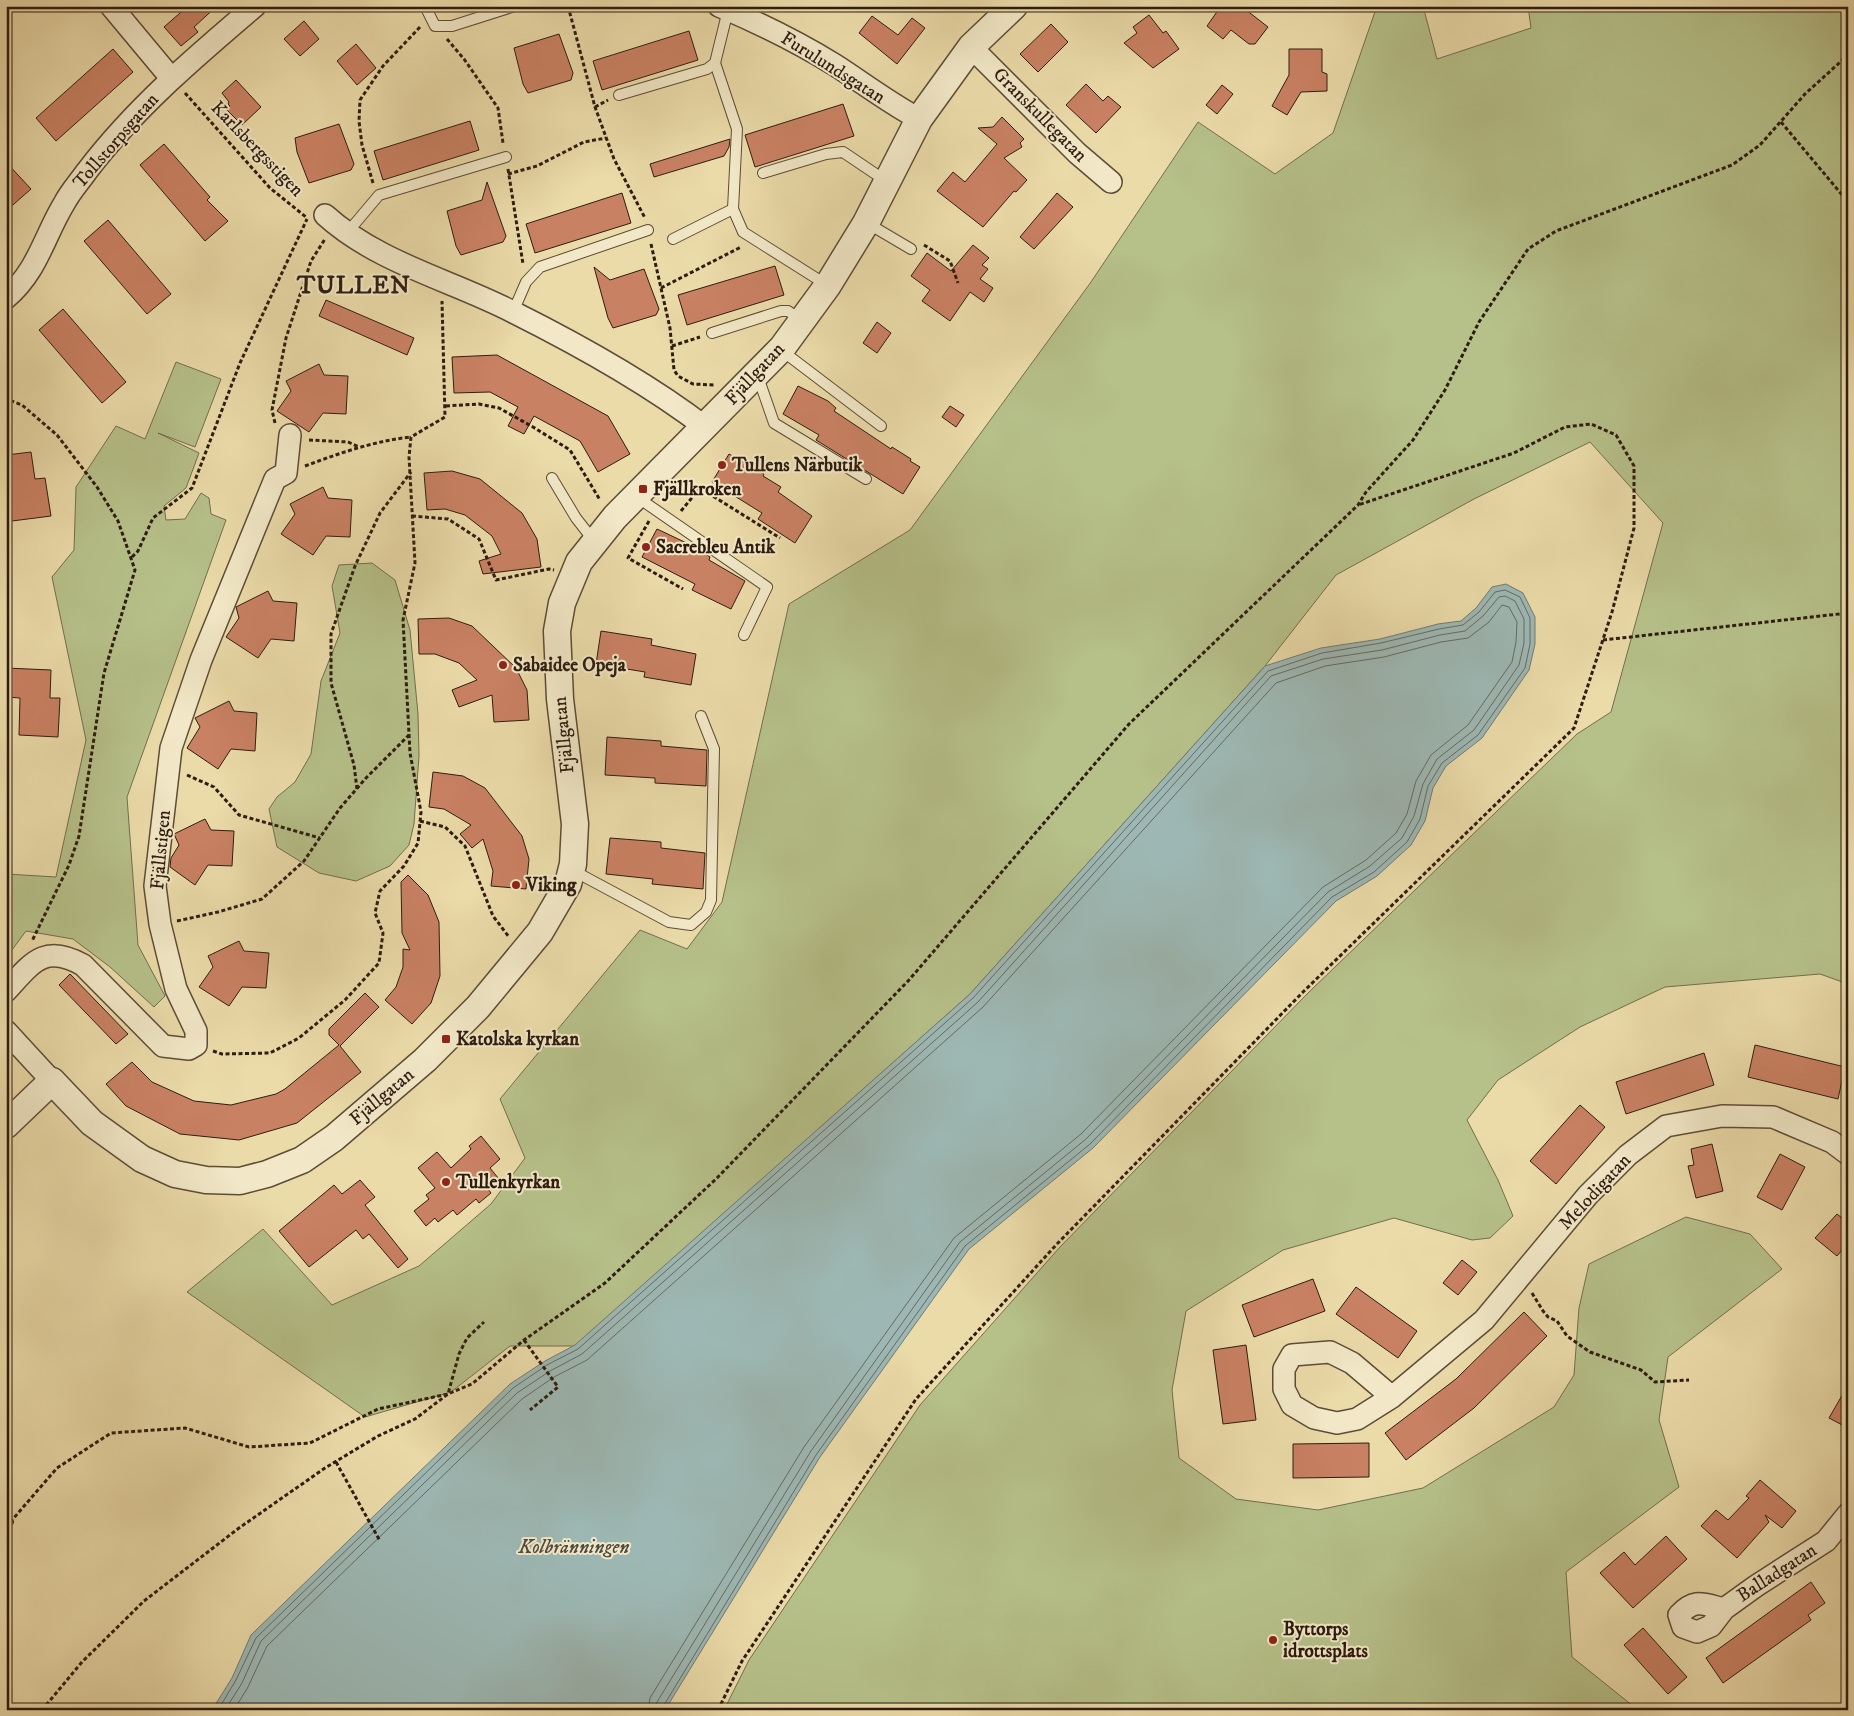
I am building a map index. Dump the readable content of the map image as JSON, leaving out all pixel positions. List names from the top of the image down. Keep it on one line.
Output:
{"streets":{"street":["Furulundsgatan","Granskullegatan","Tollstorpsgatan","Fjällgatan","Fjällstigen","Melodigatan","Balladgatan"],"path":["Karlsbergsstigen"]},"crossings":[["Furulundsgatan","Fjällgatan"],["Granskullegatan","Fjällgatan"],["Tollstorpsgatan","Karlsbergsstigen"]],"districts":["TULLEN"],"water":["Kolbränningen"],"places":{"other":["Tullens Närbutik","Sacrebleu Antik","Sabaidee Opeja","Viking","Tullenkyrkan","Byttorps idrottsplats"],"transit":["Fjällkroken","Katolska kyrkan"]}}
